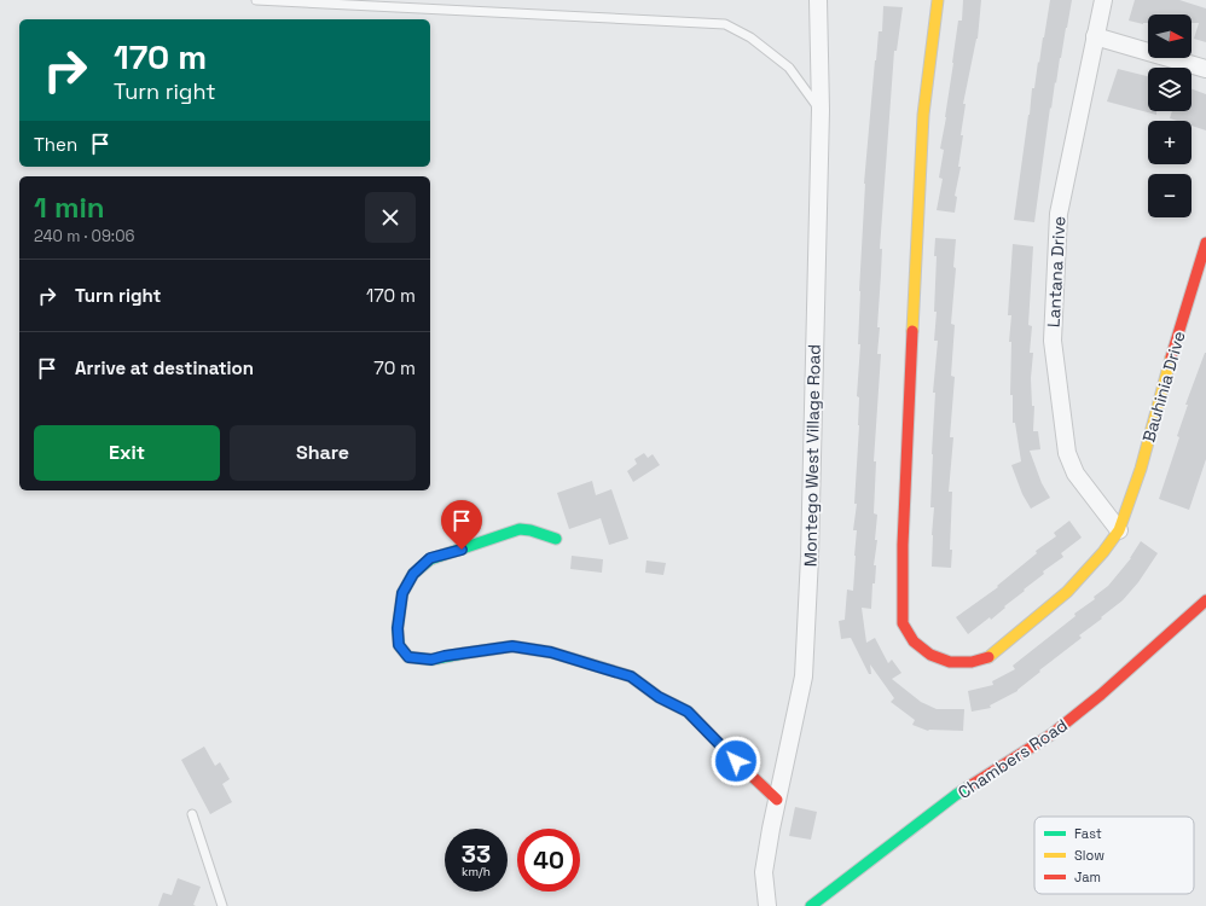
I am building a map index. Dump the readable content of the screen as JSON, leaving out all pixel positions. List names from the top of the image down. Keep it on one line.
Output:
{"streets":{"street":["Lantana Drive","Bauhinia Drive","Montego West Village Road","Chambers Road"]},"crossings":[["Lantana Drive","Bauhinia Drive"]],"legend":["Fast","Slow","Jam"],"north":"right","page":{"map_buttons":["+","−"],"turn":["170 m","Turn right"],"then":"Then","heading":["1 min","240 m · 09:06"],"list":[{"name":"Turn right","value":"170 m"},{"name":"Arrive at destination","value":"70 m"}],"buttons":["Exit","Share"],"speed":"33 km/h","limit":"40"}}
